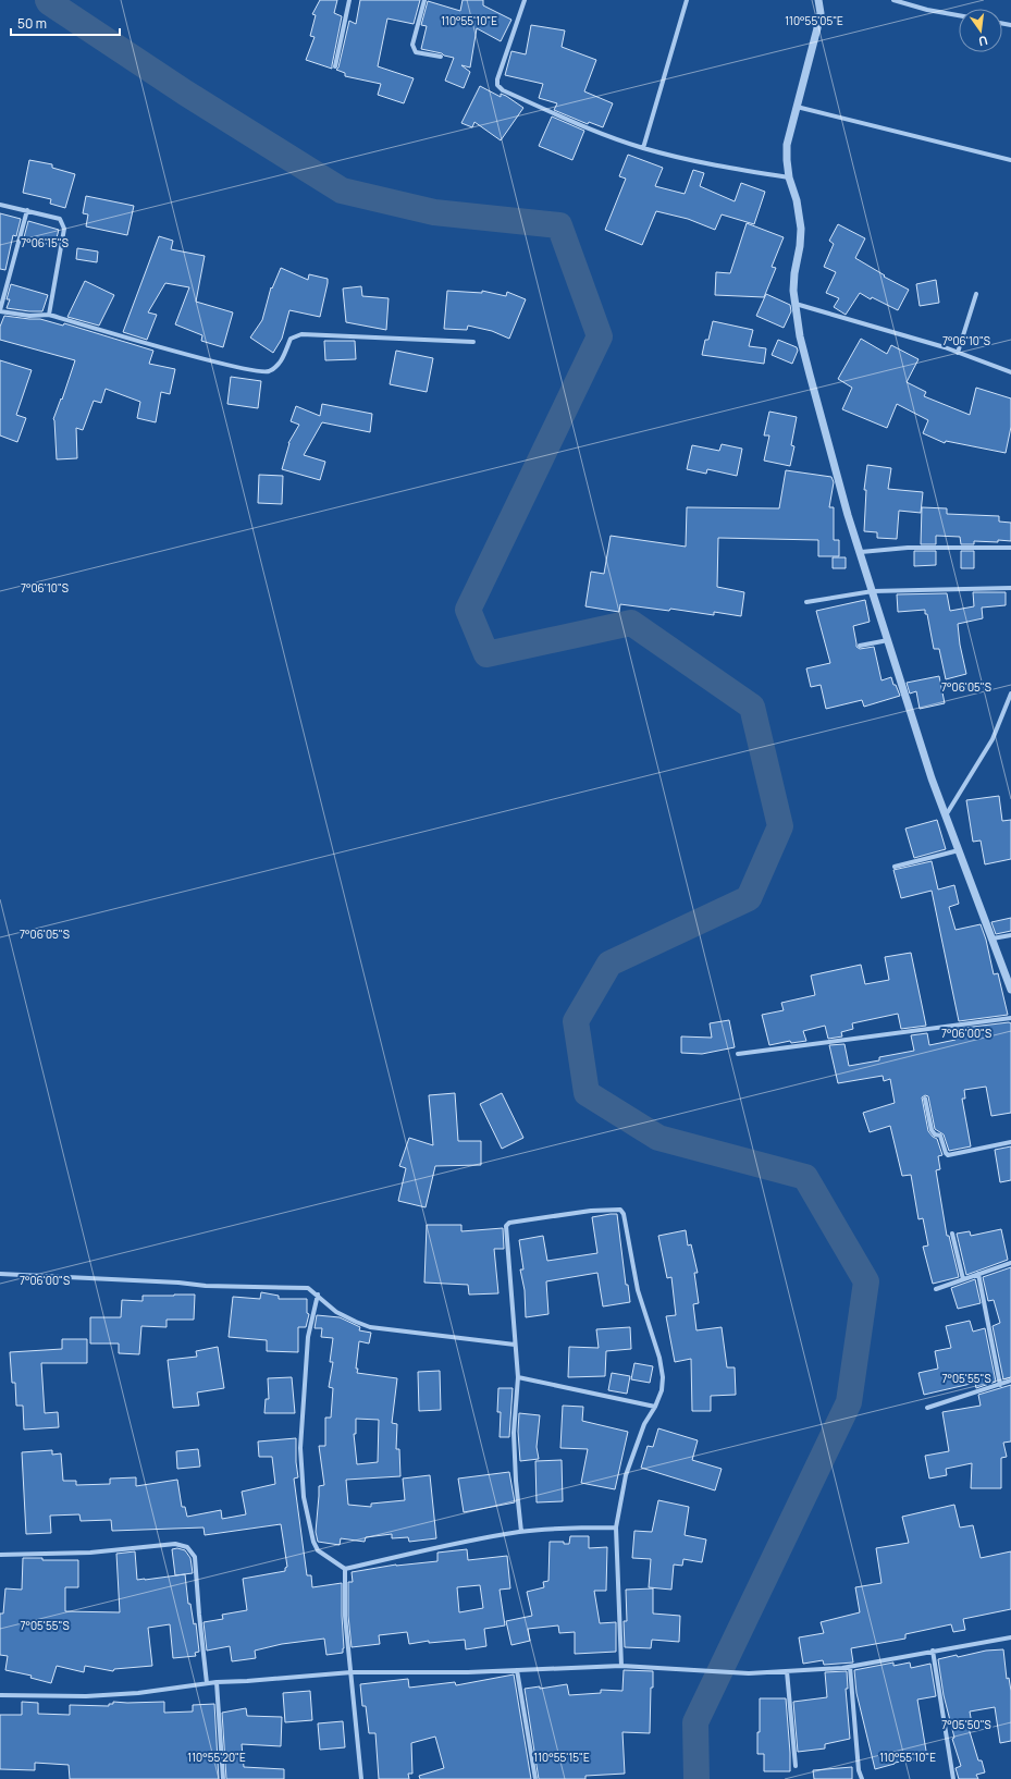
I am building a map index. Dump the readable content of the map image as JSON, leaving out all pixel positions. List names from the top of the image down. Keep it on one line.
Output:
{"scale_bar":"50 m","north":"bottom","coordinates":["110°55'10\"E","110°55'05\"E","7°06'15\"S","7°06'10\"S","7°06'05\"S","7°06'00\"S","7°05'55\"S","7°05'50\"S","110°55'20\"E","110°55'15\"E"]}
